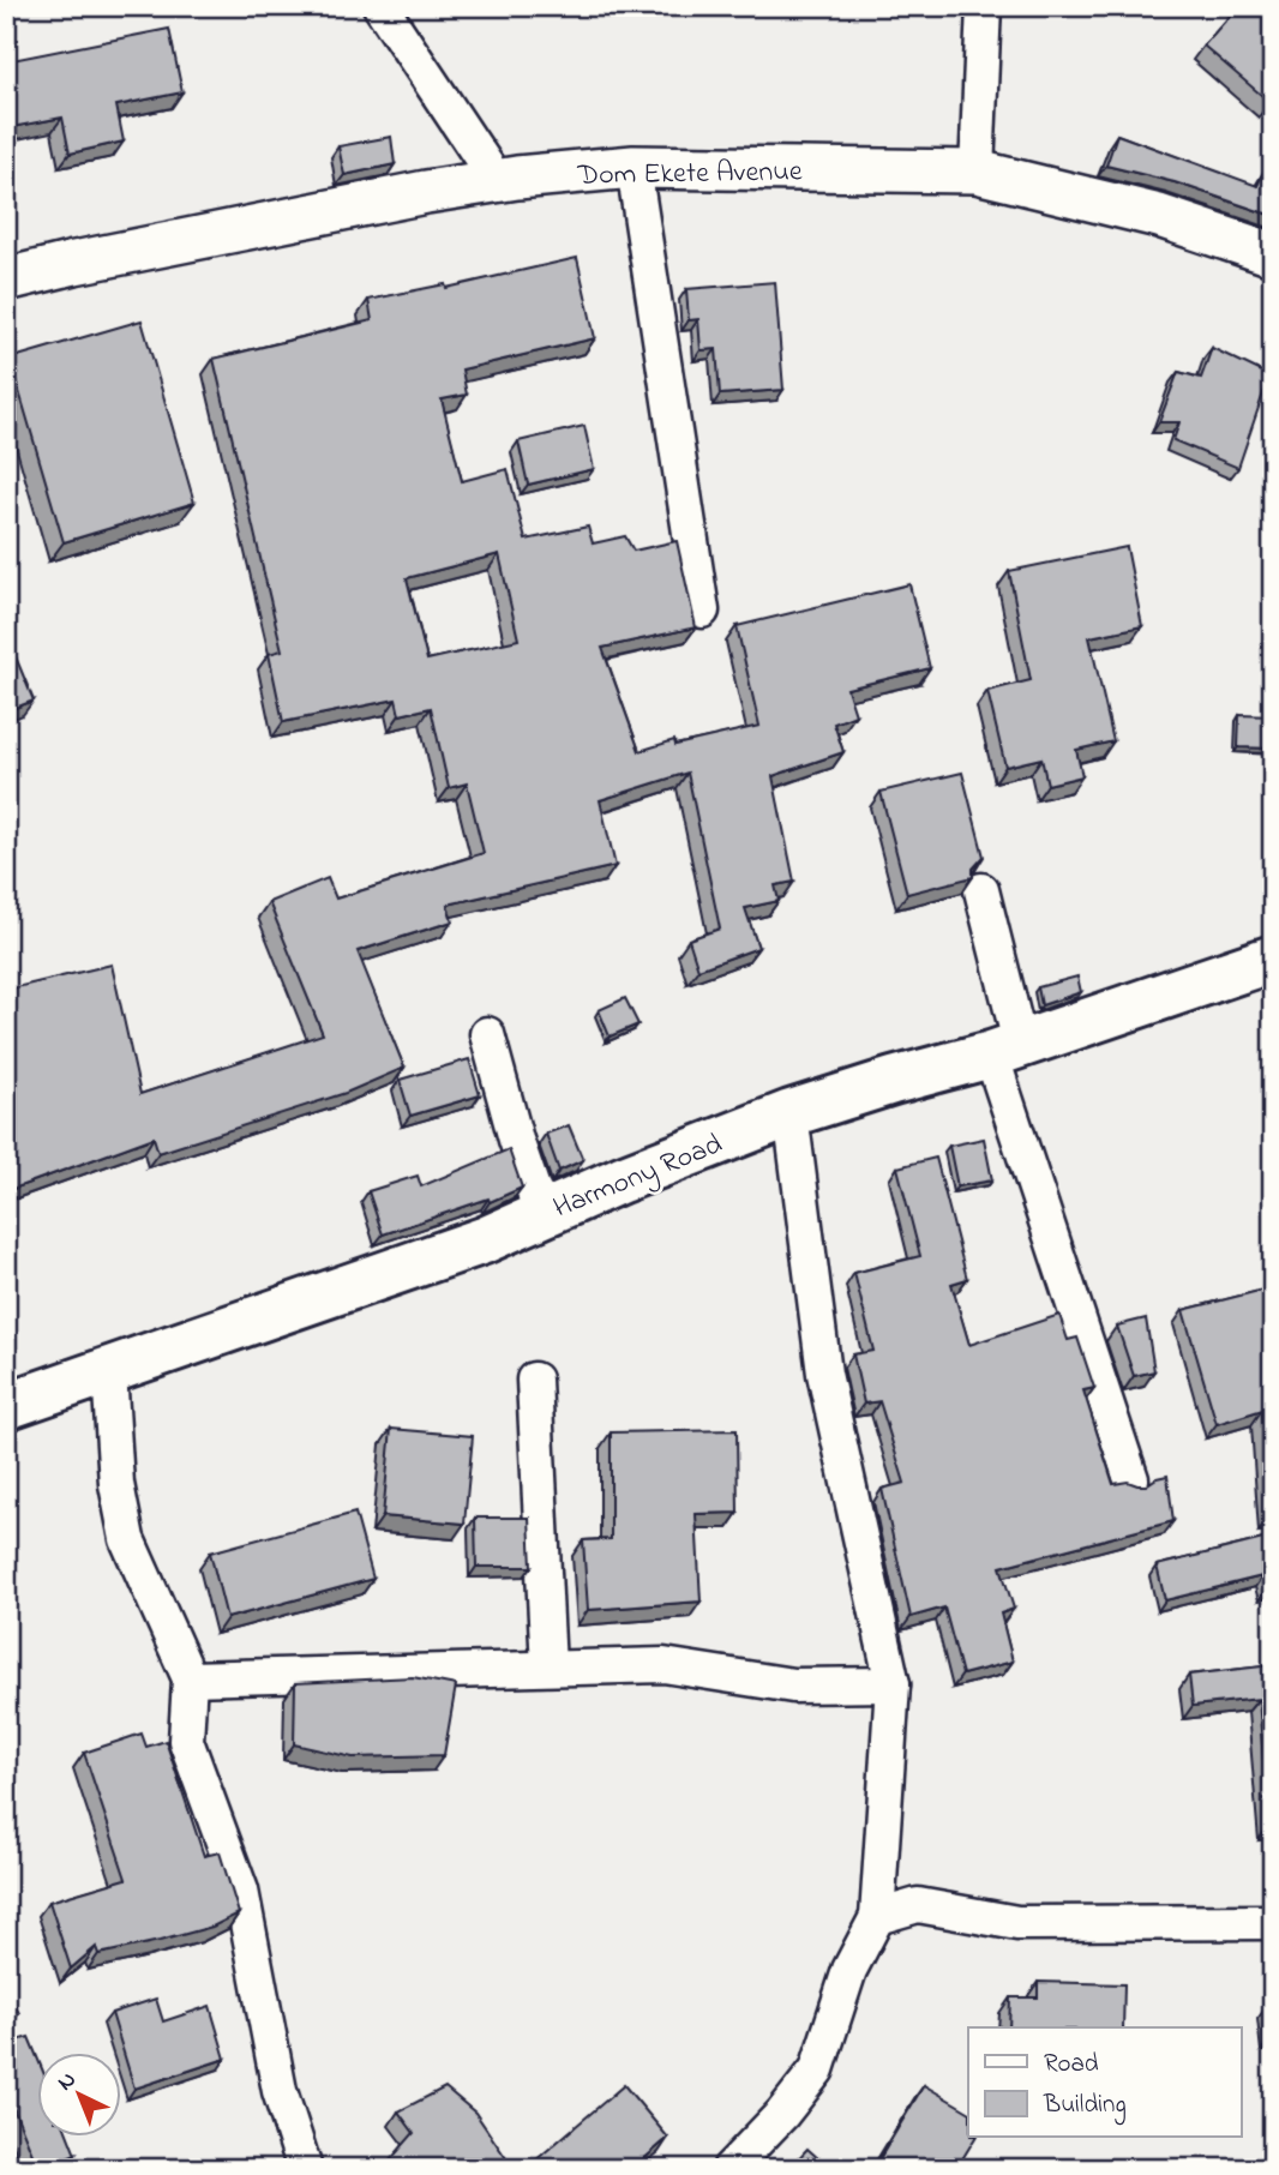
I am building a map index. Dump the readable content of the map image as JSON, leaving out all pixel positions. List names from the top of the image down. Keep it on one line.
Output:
{"streets":{"main road":["Harmony Road"],"street":["Dom Ekete Avenue"]},"legend":["Road","Building"],"north":"top left"}
